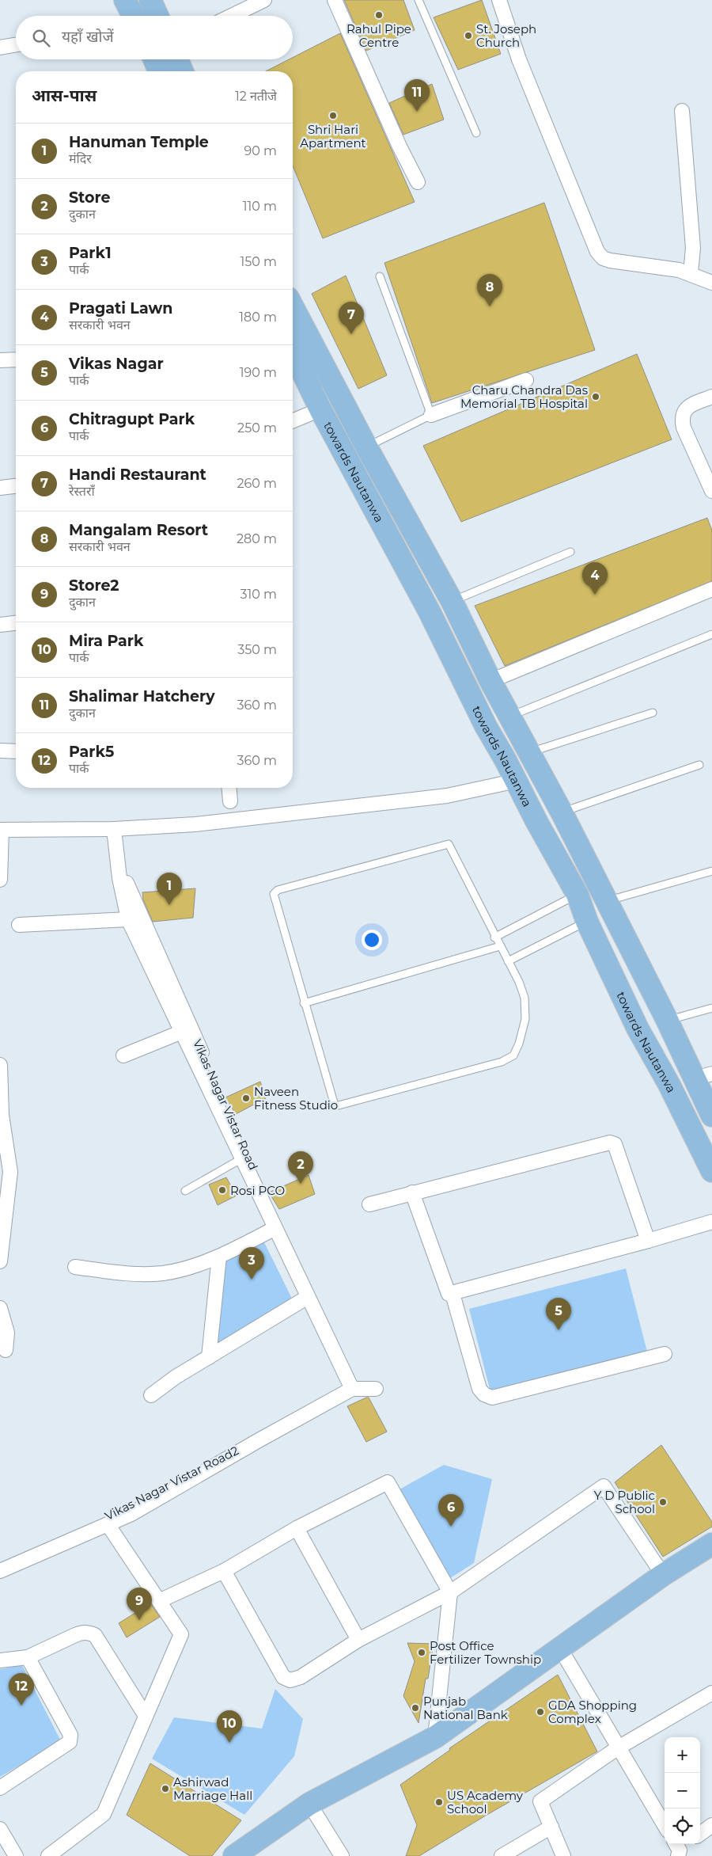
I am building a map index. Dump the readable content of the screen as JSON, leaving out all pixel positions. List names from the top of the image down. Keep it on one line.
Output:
{"streets":{"main road":["towards Nautanwa"],"street":["Vikas Nagar Vistar Road","Vikas Nagar Vistar Road2"]},"crossings":[["Vikas Nagar Vistar Road","Vikas Nagar Vistar Road2"]],"places":["Rahul Pipe Centre","St. Joseph Church","Shri Hari Apartment","Charu Chandra Das Memorial TB Hospital","Naveen Fitness Studio","Rosi PCO","Y D Public School","Post Office Fertilizer Township","Punjab National Bank","GDA Shopping Complex","Ashirwad Marriage Hall","US Academy School"],"page":{"search":"यहाँ खोजें","heading":["आस-पास","12 नतीजे"],"pins":["11","8","7","4","1","2","3","5","6","9","12","10"],"list":[{"mark":"1","name":"Hanuman Temple","note":"मंदिर","value":"90 m"},{"mark":"2","name":"Store","note":"दुकान","value":"110 m"},{"mark":"3","name":"Park1","note":"पार्क","value":"150 m"},{"mark":"4","name":"Pragati Lawn","note":"सरकारी भवन","value":"180 m"},{"mark":"5","name":"Vikas Nagar","note":"पार्क","value":"190 m"},{"mark":"6","name":"Chitragupt Park","note":"पार्क","value":"250 m"},{"mark":"7","name":"Handi Restaurant","note":"रेस्तराँ","value":"260 m"},{"mark":"8","name":"Mangalam Resort","note":"सरकारी भवन","value":"280 m"},{"mark":"9","name":"Store2","note":"दुकान","value":"310 m"},{"mark":"10","name":"Mira Park","note":"पार्क","value":"350 m"},{"mark":"11","name":"Shalimar Hatchery","note":"दुकान","value":"360 m"},{"mark":"12","name":"Park5","note":"पार्क","value":"360 m"}],"map_buttons":["+","−"]}}
